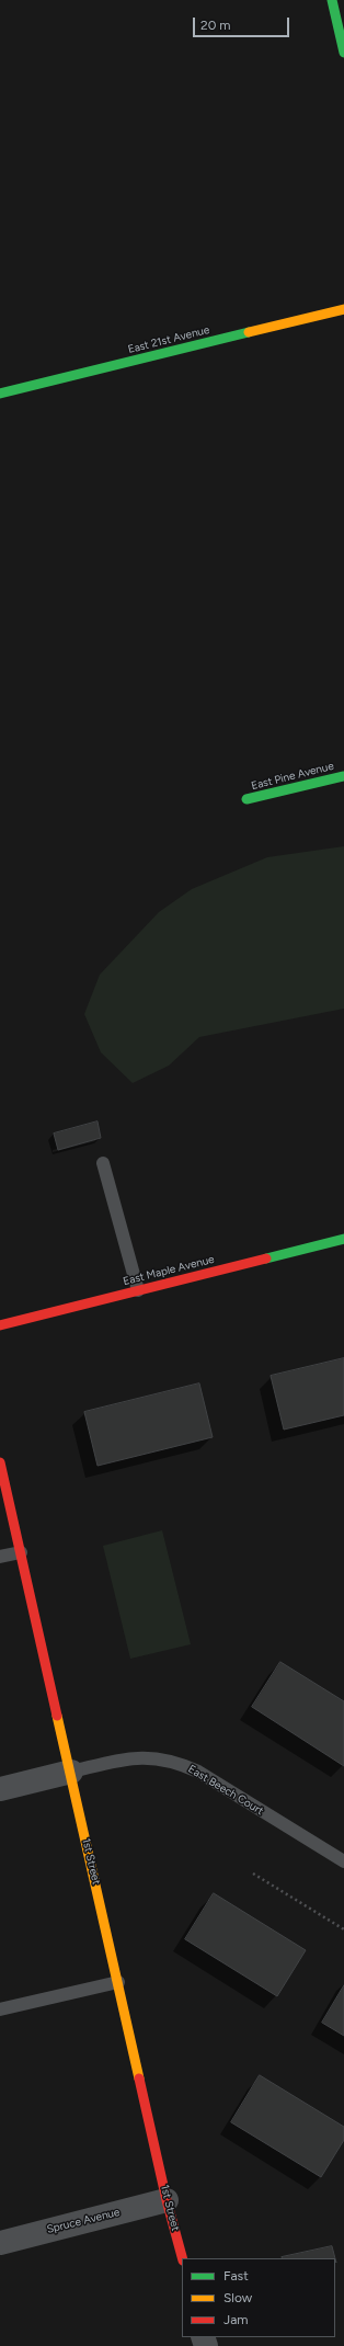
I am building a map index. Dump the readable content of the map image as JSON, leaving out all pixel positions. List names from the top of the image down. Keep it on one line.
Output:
{"streets":{"street":["East 21st Avenue","East Pine Avenue","East Maple Avenue","1st Street","Spruce Avenue"],"lane":["East Beech Court"]},"crossings":[["East Beech Court","1st Street"],["1st Street","Spruce Avenue"]],"legend":["Fast","Slow","Jam"],"scale_bar":"20 m"}
